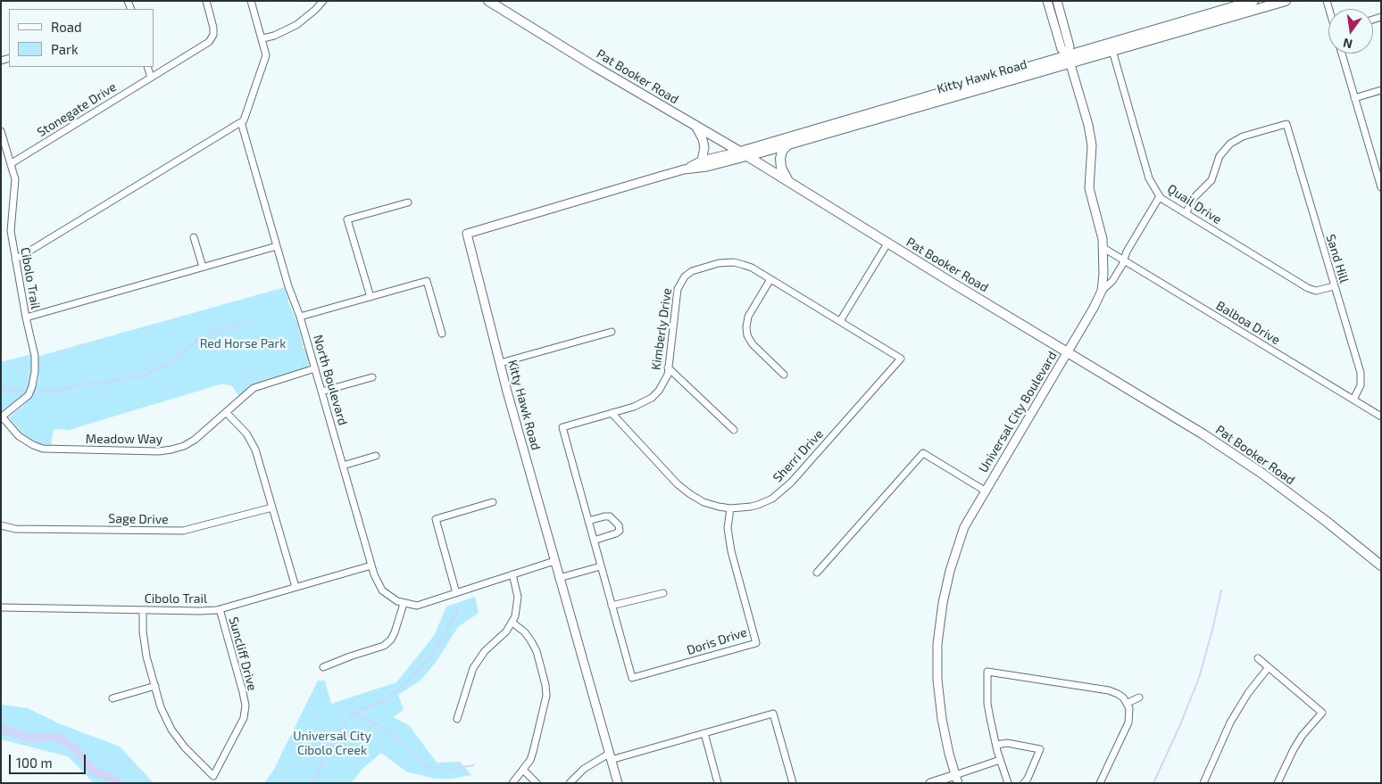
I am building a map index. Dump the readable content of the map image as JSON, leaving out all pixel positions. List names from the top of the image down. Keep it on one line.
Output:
{"streets":{"main road":["Pat Booker Road","Kitty Hawk Road"],"street":["Stonegate Drive","Quail Drive","Sand Hill","Cibolo Trail","Balboa Drive","Kimberly Drive","North Boulevard","Universal City Boulevard","Meadow Way","Sherri Drive","Sage Drive","Doris Drive","Suncliff Drive"]},"crossings":[["Pat Booker Road","Kitty Hawk Road"],["Pat Booker Road","Universal City Boulevard"],["Kitty Hawk Road","Quail Drive"],["Kitty Hawk Road","Universal City Boulevard"],["Stonegate Drive","Cibolo Trail"],["Quail Drive","Sand Hill"],["Sand Hill","Balboa Drive"],["Cibolo Trail","North Boulevard"],["Cibolo Trail","Meadow Way"],["Cibolo Trail","Suncliff Drive"],["Balboa Drive","Universal City Boulevard"],["Kimberly Drive","Sherri Drive"],["North Boulevard","Meadow Way"],["Sherri Drive","Doris Drive"]],"parks":["Red Horse Park","Universal City Cibolo Creek"],"legend":["Road","Park"],"scale_bar":"100 m","north":"bottom"}
